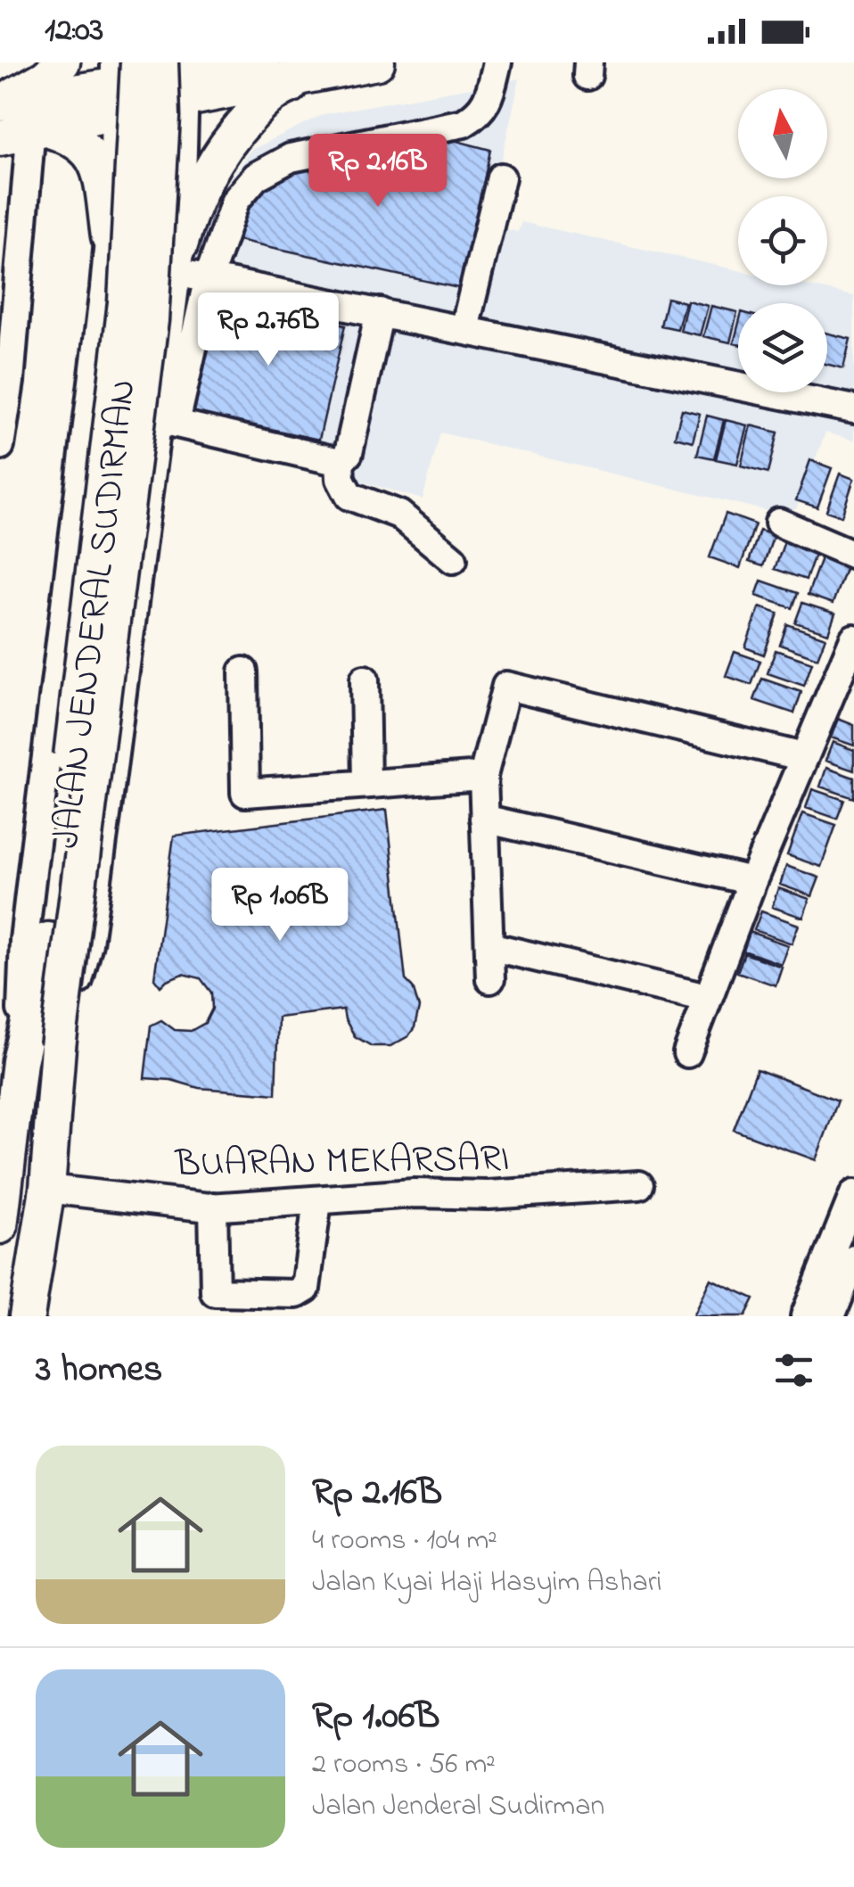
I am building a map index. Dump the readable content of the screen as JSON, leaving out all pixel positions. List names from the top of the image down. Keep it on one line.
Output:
{"streets":{"main road":["JALAN JENDERAL SUDIRMAN"],"street":["BUARAN MEKARSARI"]},"crossings":[["JALAN JENDERAL SUDIRMAN","BUARAN MEKARSARI"]],"north":"top","page":{"status":"12:03","price":["Rp 2.16B","Rp 2.76B","Rp 1.06B"],"heading":"3 homes","list":[{"name":"Rp 2.16B","note":"4 rooms · 104 m² · Jalan Kyai Haji Hasyim Ashari"},{"name":"Rp 1.06B","note":"2 rooms · 56 m² · Jalan Jenderal Sudirman"}]}}
